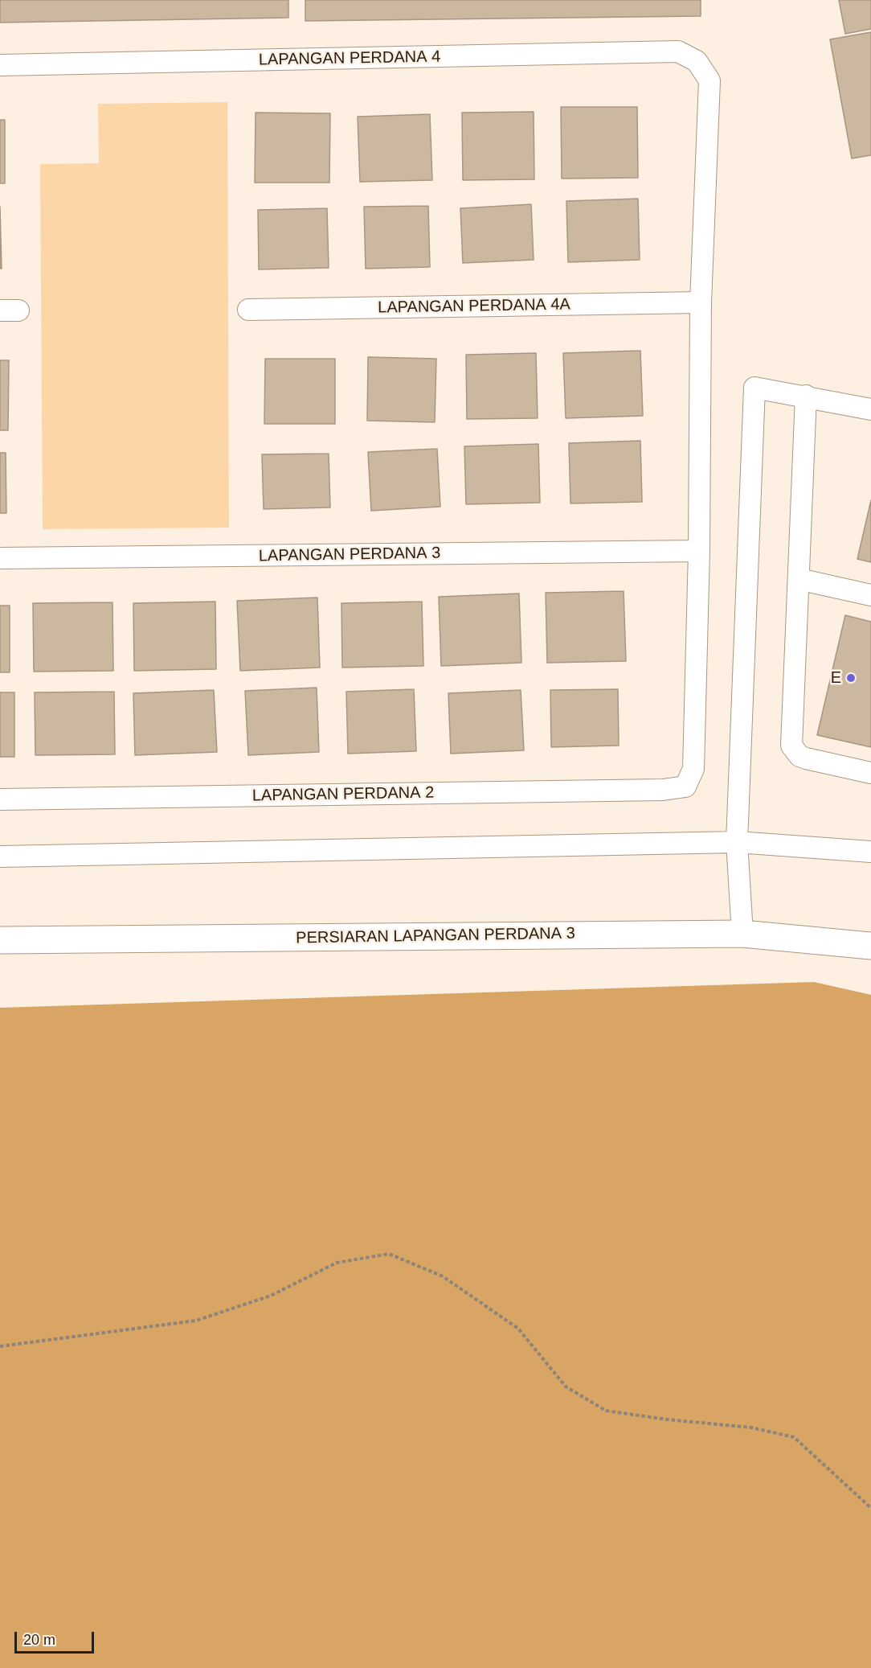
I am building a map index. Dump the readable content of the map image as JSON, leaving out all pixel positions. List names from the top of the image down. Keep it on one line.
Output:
{"streets":{"street":["LAPANGAN PERDANA 4","LAPANGAN PERDANA 4A","LAPANGAN PERDANA 3","LAPANGAN PERDANA 2","PERSIARAN LAPANGAN PERDANA 3"]},"crossings":[["LAPANGAN PERDANA 4","LAPANGAN PERDANA 4A"],["LAPANGAN PERDANA 3","LAPANGAN PERDANA 2"]],"places":["E"],"scale_bar":"20 m"}
